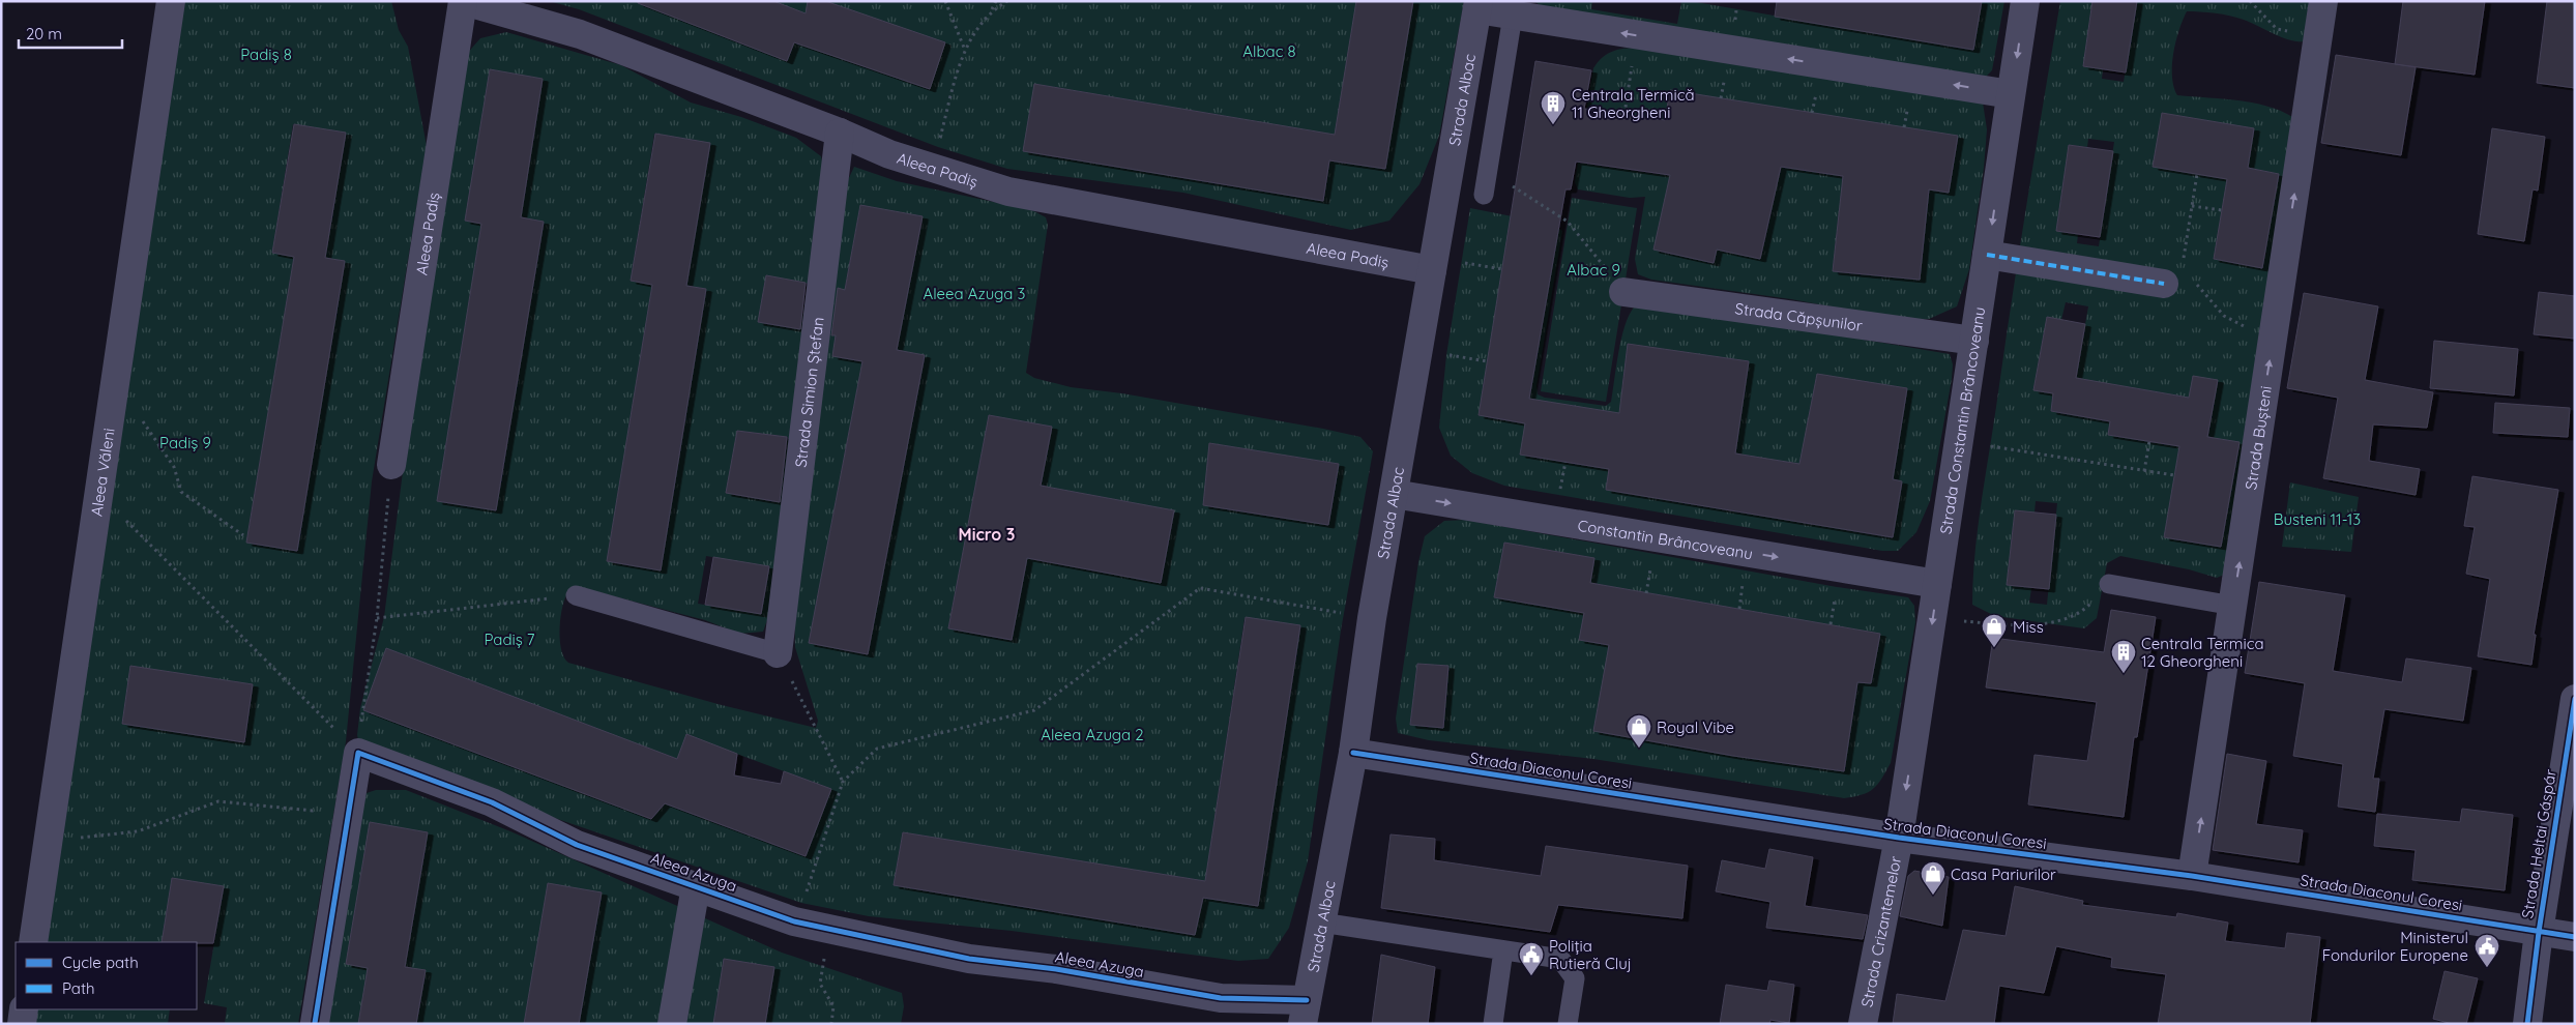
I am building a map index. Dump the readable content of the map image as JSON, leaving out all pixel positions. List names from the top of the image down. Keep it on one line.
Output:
{"streets":{"street":["Strada Albac","Aleea Padiș","Strada Căpșunilor","Strada Simion Ștefan","Strada Constantin Brâncoveanu","Strada Bușteni","Aleea Văleni","Constantin Brâncoveanu","Strada Diaconul Coresi","Strada Heltai Gáspár","Aleea Azuga","Strada Crizantemelor"]},"crossings":[["Strada Albac","Aleea Padiș"],["Strada Albac","Constantin Brâncoveanu"],["Strada Albac","Strada Diaconul Coresi"],["Strada Albac","Aleea Azuga"],["Aleea Padiș","Strada Simion Ștefan"],["Strada Căpșunilor","Strada Constantin Brâncoveanu"],["Strada Constantin Brâncoveanu","Constantin Brâncoveanu"],["Strada Constantin Brâncoveanu","Strada Diaconul Coresi"],["Strada Constantin Brâncoveanu","Strada Crizantemelor"],["Strada Bușteni","Strada Diaconul Coresi"],["Strada Diaconul Coresi","Strada Heltai Gáspár"],["Strada Diaconul Coresi","Strada Crizantemelor"]],"one_way":["Strada Constantin Brâncoveanu","Strada Bușteni","Constantin Brâncoveanu"],"districts":["Micro 3"],"parks":["Albac 8","Padiș 8","Albac 9","Aleea Azuga 3","Padiș 9","Busteni 11-13","Padiș 7","Aleea Azuga 2"],"places":{"building":["Centrala Termică 11 Gheorgheni","Centrala Termica 12 Gheorgheni"],"shop":["Miss","Royal Vibe","Casa Pariurilor"],"public building":["Ministerul Fondurilor Europene","Poliția Rutieră Cluj"]},"legend":["Cycle path","Path"],"scale_bar":"20 m"}
